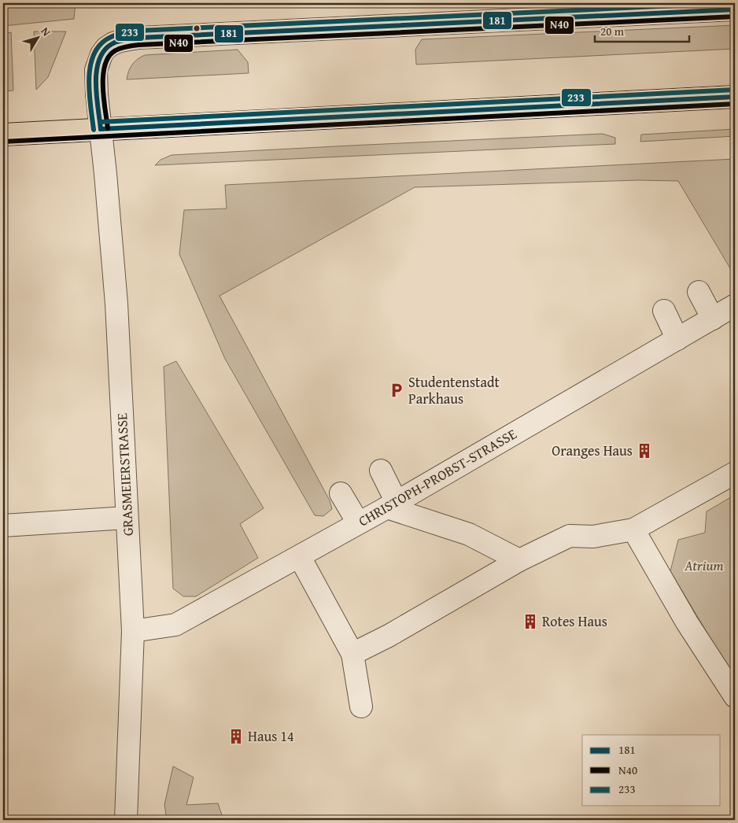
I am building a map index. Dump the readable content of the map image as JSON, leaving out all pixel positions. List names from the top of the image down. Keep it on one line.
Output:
{"streets":{"street":["GRASMEIERSTRASSE","CHRISTOPH-PROBST-STRASSE"]},"crossings":[["GRASMEIERSTRASSE","CHRISTOPH-PROBST-STRASSE"]],"parks":["Atrium"],"places":{"parking":["Studentenstadt Parkhaus"],"building":["Oranges Haus","Rotes Haus","Haus 14"]},"lines":["transit line 233","transit line 181","transit line N40"],"legend":["181","N40","233"],"scale_bar":"20 m","north":"top right"}
